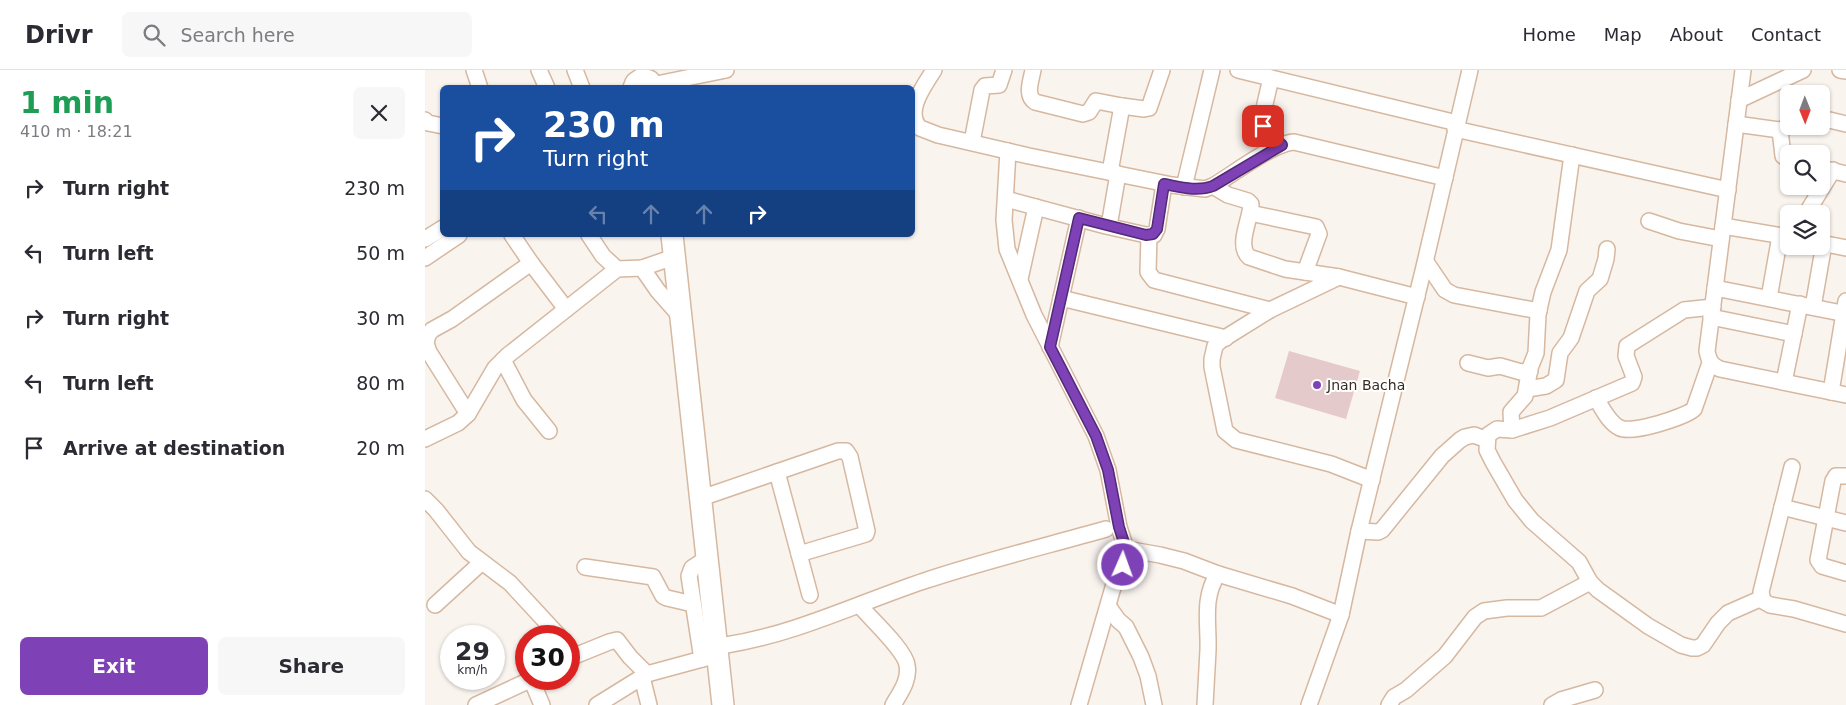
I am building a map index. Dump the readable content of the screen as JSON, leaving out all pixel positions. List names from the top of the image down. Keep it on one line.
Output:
{"places":["Jnan Bacha"],"north":"bottom","page":{"header":"Drivr","search":"Search here","nav":["Home","Map","About","Contact"],"heading":["1 min","410 m · 18:21"],"turn":["230 m","Turn right"],"list":[{"name":"Turn right","value":"230 m"},{"name":"Turn left","value":"50 m"},{"name":"Turn right","value":"30 m"},{"name":"Turn left","value":"80 m"},{"name":"Arrive at destination","value":"20 m"}],"speed":"29 km/h","limit":"30","buttons":["Exit","Share"]}}
